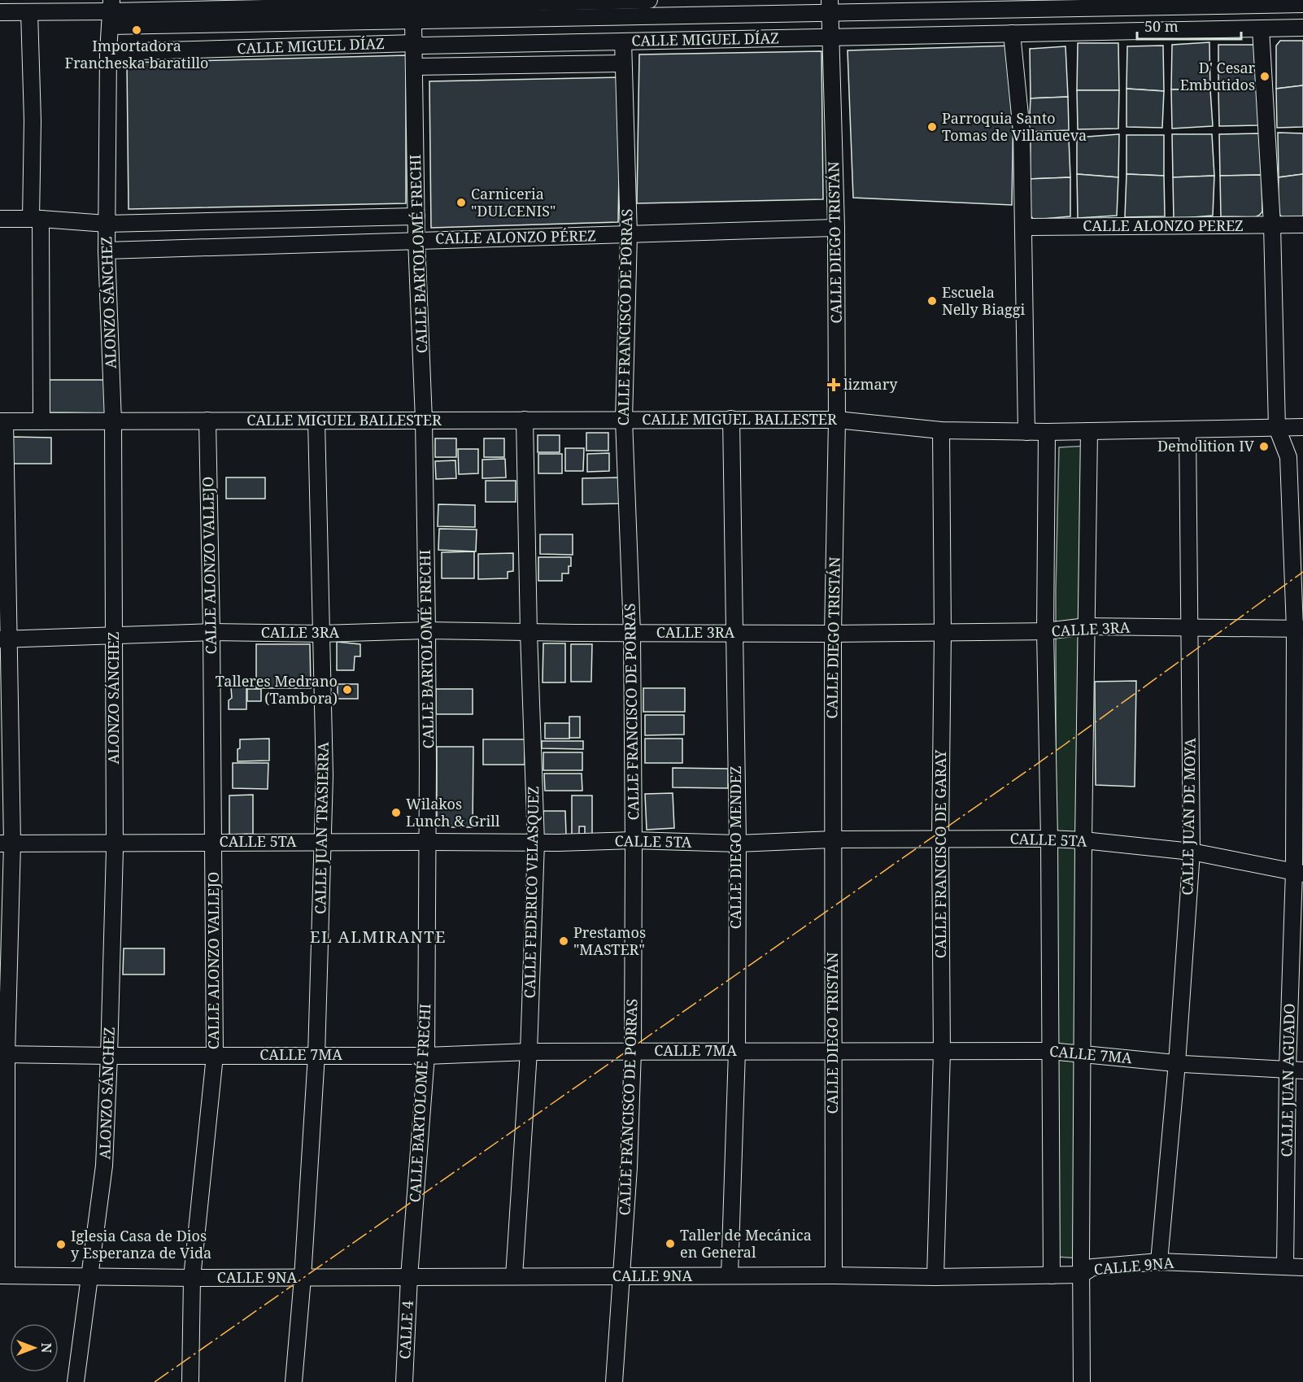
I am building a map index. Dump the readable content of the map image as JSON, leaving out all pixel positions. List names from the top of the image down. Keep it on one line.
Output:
{"streets":{"street":["CALLE MIGUEL DÍAZ","CALLE ALONZO PEREZ","CALLE ALONZO PÉREZ","CALLE DIEGO TRISTÁN","CALLE BARTOLOMÉ FRECHI","ALONZO SÁNCHEZ","CALLE FRANCISCO DE PORRAS","CALLE MIGUEL BALLESTER","CALLE ALONZO VALLEJO","CALLE 3RA","CALLE JUAN DE MOYA","CALLE JUAN TRASIERRA","CALLE 5TA","CALLE DIEGO MENDEZ","CALLE FRANCISCO DE GARAY","CALLE FEDERICO VELASQUEZ","CALLE 7MA","CALLE JUAN AGUADO","CALLE 9NA","CALLE 4"]},"crossings":[["CALLE MIGUEL DÍAZ","CALLE DIEGO TRISTÁN"],["CALLE MIGUEL DÍAZ","CALLE BARTOLOMÉ FRECHI"],["CALLE MIGUEL DÍAZ","ALONZO SÁNCHEZ"],["CALLE MIGUEL DÍAZ","CALLE FRANCISCO DE PORRAS"],["CALLE MIGUEL DÍAZ","CALLE JUAN AGUADO"],["CALLE ALONZO PEREZ","CALLE JUAN AGUADO"],["CALLE ALONZO PÉREZ","CALLE DIEGO TRISTÁN"],["CALLE ALONZO PÉREZ","CALLE BARTOLOMÉ FRECHI"],["CALLE ALONZO PÉREZ","ALONZO SÁNCHEZ"],["CALLE ALONZO PÉREZ","CALLE FRANCISCO DE PORRAS"],["CALLE DIEGO TRISTÁN","CALLE MIGUEL BALLESTER"],["CALLE DIEGO TRISTÁN","CALLE 3RA"],["CALLE DIEGO TRISTÁN","CALLE 5TA"],["CALLE DIEGO TRISTÁN","CALLE 7MA"],["CALLE DIEGO TRISTÁN","CALLE 9NA"],["CALLE BARTOLOMÉ FRECHI","CALLE MIGUEL BALLESTER"],["CALLE BARTOLOMÉ FRECHI","CALLE 3RA"],["CALLE BARTOLOMÉ FRECHI","CALLE 5TA"],["CALLE BARTOLOMÉ FRECHI","CALLE 7MA"],["CALLE BARTOLOMÉ FRECHI","CALLE 9NA"],["CALLE BARTOLOMÉ FRECHI","CALLE 4"],["ALONZO SÁNCHEZ","CALLE MIGUEL BALLESTER"],["ALONZO SÁNCHEZ","CALLE 3RA"],["ALONZO SÁNCHEZ","CALLE 5TA"],["ALONZO SÁNCHEZ","CALLE 7MA"],["ALONZO SÁNCHEZ","CALLE 9NA"],["CALLE FRANCISCO DE PORRAS","CALLE MIGUEL BALLESTER"],["CALLE FRANCISCO DE PORRAS","CALLE 3RA"],["CALLE FRANCISCO DE PORRAS","CALLE 5TA"],["CALLE FRANCISCO DE PORRAS","CALLE 7MA"],["CALLE FRANCISCO DE PORRAS","CALLE 9NA"],["CALLE MIGUEL BALLESTER","CALLE ALONZO VALLEJO"],["CALLE MIGUEL BALLESTER","CALLE JUAN DE MOYA"],["CALLE MIGUEL BALLESTER","CALLE JUAN TRASIERRA"],["CALLE MIGUEL BALLESTER","CALLE DIEGO MENDEZ"],["CALLE MIGUEL BALLESTER","CALLE FRANCISCO DE GARAY"],["CALLE MIGUEL BALLESTER","CALLE FEDERICO VELASQUEZ"],["CALLE MIGUEL BALLESTER","CALLE JUAN AGUADO"],["CALLE ALONZO VALLEJO","CALLE 3RA"],["CALLE ALONZO VALLEJO","CALLE 5TA"],["CALLE ALONZO VALLEJO","CALLE 7MA"],["CALLE ALONZO VALLEJO","CALLE 9NA"],["CALLE 3RA","CALLE JUAN DE MOYA"],["CALLE 3RA","CALLE JUAN TRASIERRA"],["CALLE 3RA","CALLE DIEGO MENDEZ"],["CALLE 3RA","CALLE FRANCISCO DE GARAY"],["CALLE 3RA","CALLE FEDERICO VELASQUEZ"],["CALLE 3RA","CALLE JUAN AGUADO"],["CALLE JUAN DE MOYA","CALLE 5TA"],["CALLE JUAN DE MOYA","CALLE 7MA"],["CALLE JUAN DE MOYA","CALLE 9NA"],["CALLE JUAN TRASIERRA","CALLE 5TA"],["CALLE JUAN TRASIERRA","CALLE 7MA"],["CALLE JUAN TRASIERRA","CALLE 9NA"],["CALLE 5TA","CALLE DIEGO MENDEZ"],["CALLE 5TA","CALLE FRANCISCO DE GARAY"],["CALLE 5TA","CALLE FEDERICO VELASQUEZ"],["CALLE 5TA","CALLE JUAN AGUADO"],["CALLE DIEGO MENDEZ","CALLE 7MA"],["CALLE DIEGO MENDEZ","CALLE 9NA"],["CALLE FRANCISCO DE GARAY","CALLE 7MA"],["CALLE FRANCISCO DE GARAY","CALLE 9NA"],["CALLE FEDERICO VELASQUEZ","CALLE 7MA"],["CALLE FEDERICO VELASQUEZ","CALLE 9NA"],["CALLE 7MA","CALLE JUAN AGUADO"],["CALLE JUAN AGUADO","CALLE 9NA"],["CALLE 9NA","CALLE 4"]],"districts":["EL ALMIRANTE"],"places":{"other":["Importadora Francheska baratillo","D' Cesar Embutidos","Parroquia Santo Tomas de Villanueva","Carniceria \"DULCENIS\"","Escuela Nelly Biaggi","Demolition IV","Talleres Medrano (Tambora)","Wilakos Lunch & Grill","Prestamos \"MASTER\"","Taller de Mecánica en General","Iglesia Casa de Dios y Esperanza de Vida"],"health":["lizmary"]},"scale_bar":"50 m","north":"right"}
